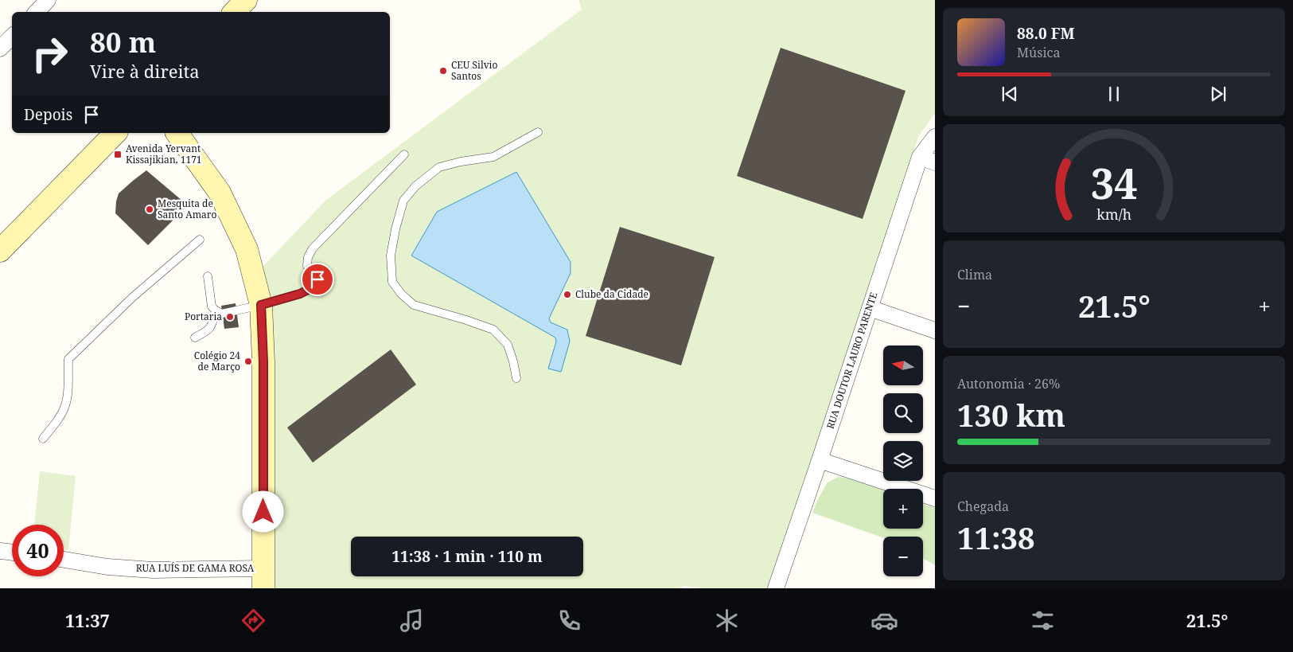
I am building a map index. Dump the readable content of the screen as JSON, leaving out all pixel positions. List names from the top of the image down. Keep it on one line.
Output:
{"streets":{"street":["RUA DOUTOR LAURO PARENTE","RUA LUÍS DE GAMA ROSA"]},"places":{"other":["CEU Silvio Santos","Mesquita de Santo Amaro","Clube da Cidade","Portaria","Colégio 24 de Março"],"transit":["Avenida Yervant Kissajikian, 1171"]},"north":"left","page":{"turn":["80 m","Vire à direita"],"song":["88.0 FM","Música"],"then":"Depois","tile":["Clima",["Autonomia · 26%","130 km"],["Chegada","11:38"]],"heat":["−","21.5°","+"],"map_buttons":["+","−"],"limit":"40","trip":"11:38 · 1 min · 110 m","tabs":["11:37","21.5°"],"gauge":["34","km/h"]}}
